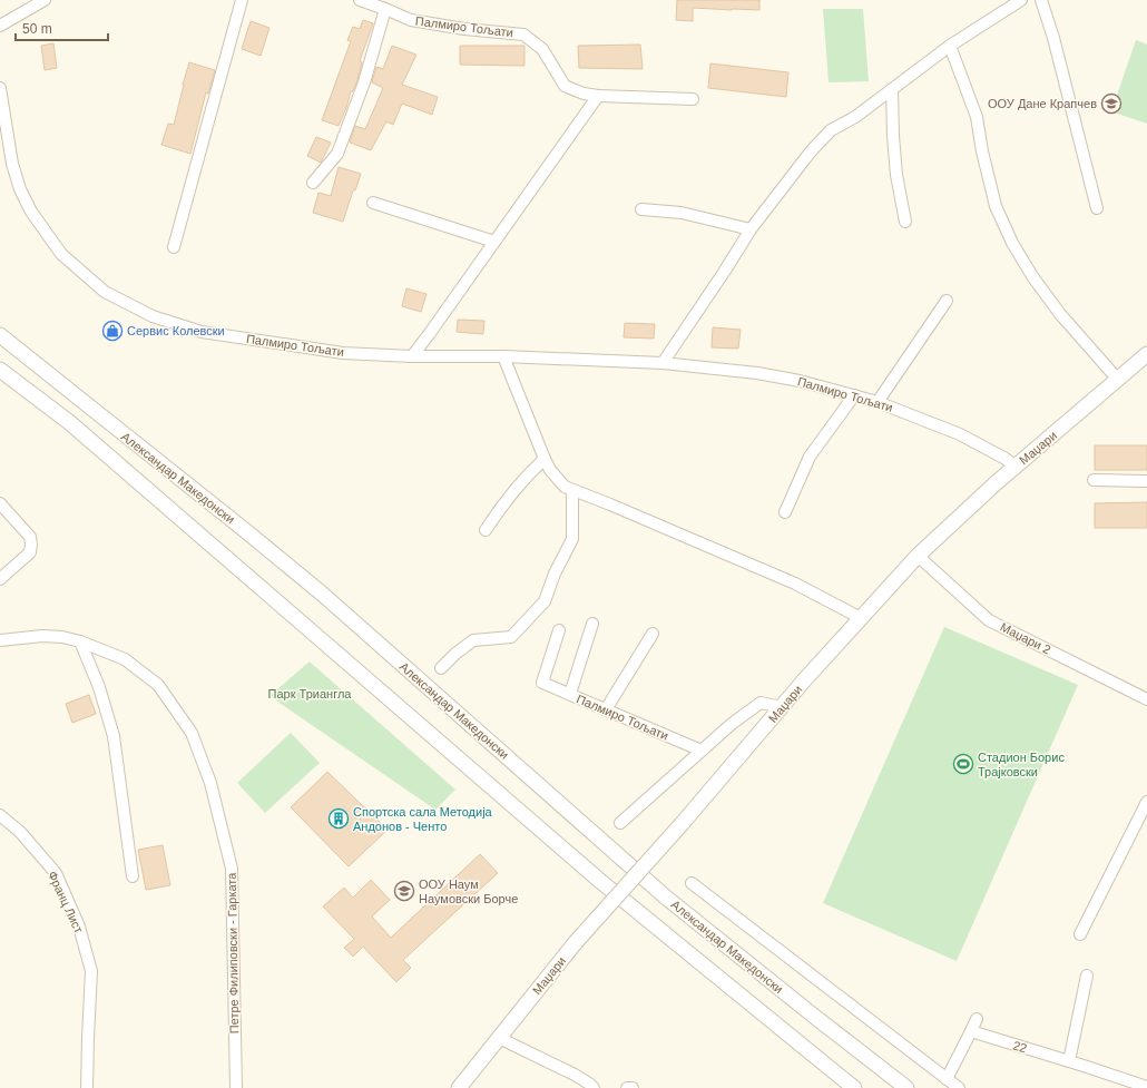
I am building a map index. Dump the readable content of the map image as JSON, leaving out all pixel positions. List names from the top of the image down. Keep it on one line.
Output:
{"streets":{"street":["Палмиро Тољати","Маџари","Александар Македонски","Маџари 2","Франц Лист","Петре Филиповски - Гарката","22"]},"crossings":[["Палмиро Тољати","Маџари"],["Маџари","Маџари 2"]],"parks":["Парк Триангла"],"places":{"school or university":["ООУ Дане Крапчев","ООУ Наум Наумовски Борче"],"shop":["Сервис Колевски"],"sports":["Стадион Борис Трајковски"],"building":["Спортска сала Методија Андонов - Ченто"]},"scale_bar":"50 m"}
